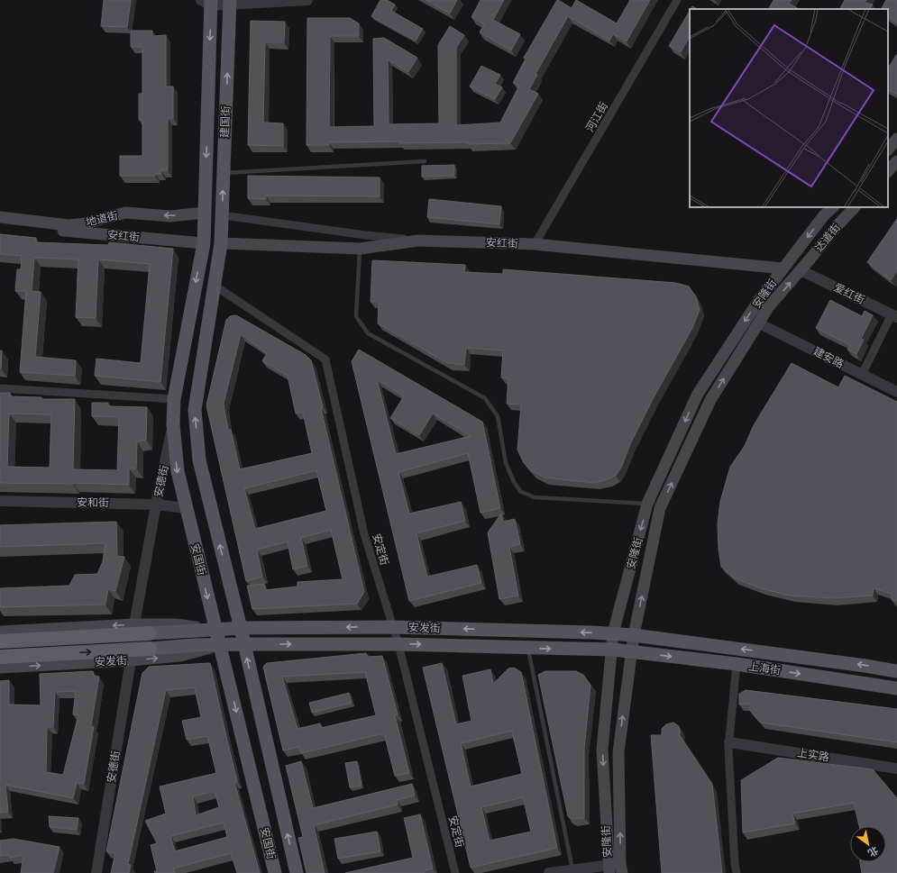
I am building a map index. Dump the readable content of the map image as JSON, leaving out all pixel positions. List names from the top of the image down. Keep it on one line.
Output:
{"streets":{"highway":["安发街"],"main road":["建国街","地道街","安红街","达道街","安隆街","安国街","上海街"],"street":["河江街","爱红街","建安路","安德街","安和街","安定街","上实路"]},"crossings":[["河江街","安红街"],["建国街","地道街"],["建国街","安红街"],["建国街","安国街"],["安红街","达道街"],["安红街","安隆街"],["安红街","安国街"],["达道街","安隆街"],["达道街","爱红街"],["安隆街","爱红街"],["安隆街","建安路"],["安隆街","安发街"],["安隆街","上海街"],["安德街","安和街"],["安德街","安国街"],["安德街","安发街"],["安和街","安国街"],["安定街","安国街"],["安定街","安发街"],["安国街","安发街"],["安发街","上海街"]],"one_way":["地道街"],"north":"bottom right"}
